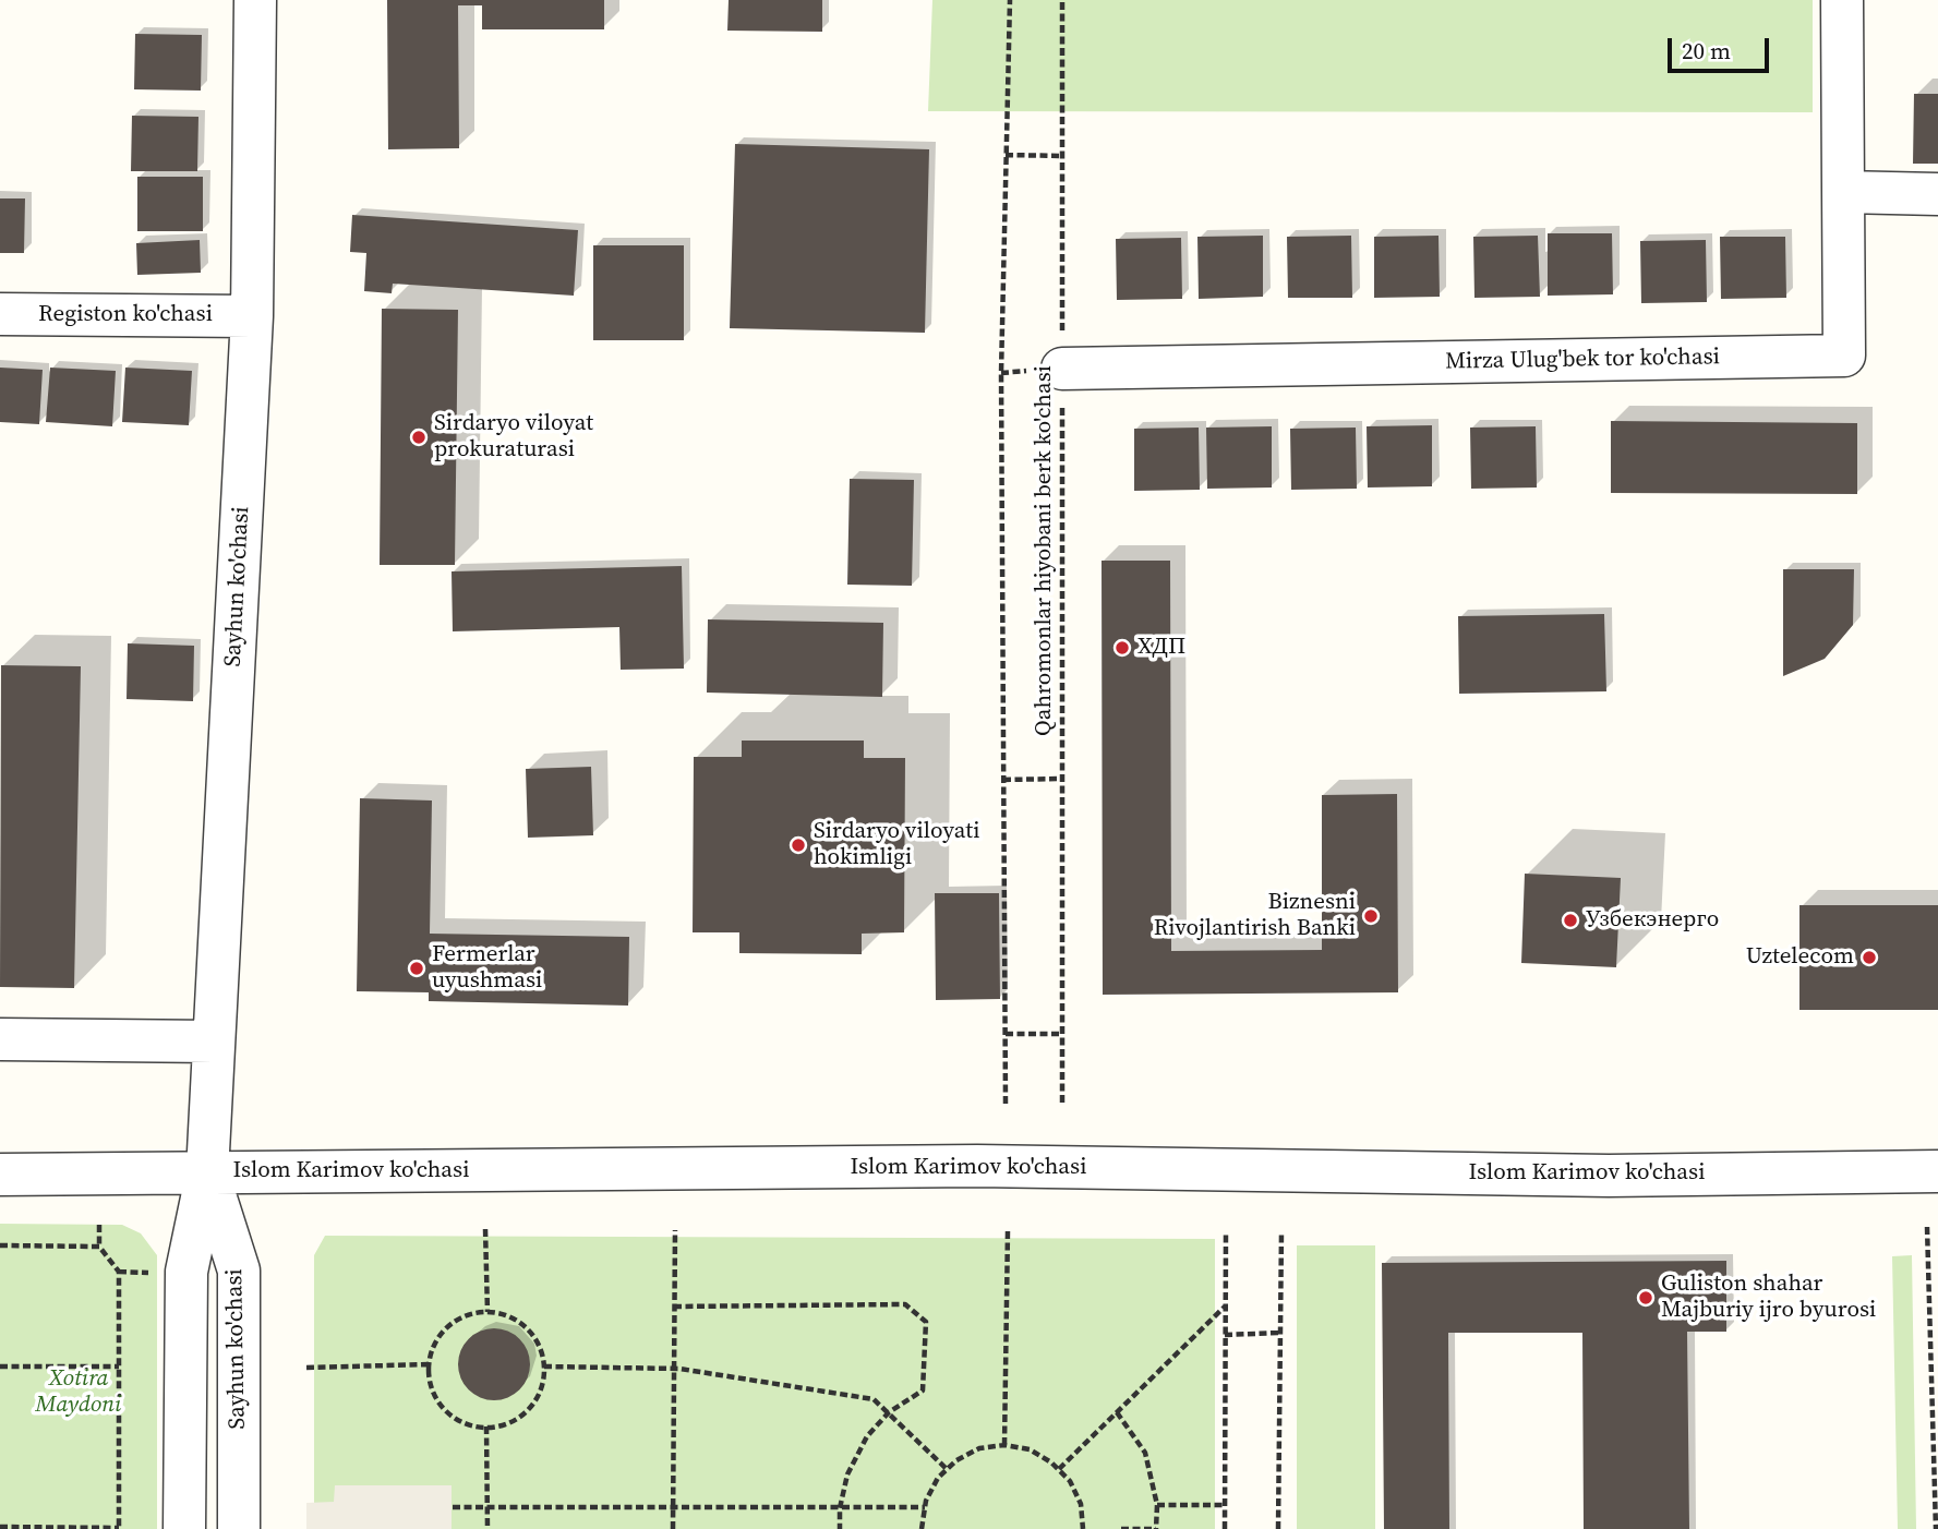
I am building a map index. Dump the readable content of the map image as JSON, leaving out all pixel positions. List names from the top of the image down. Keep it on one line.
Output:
{"streets":{"street":["Registon ko'chasi","Mirza Ulug'bek tor ko'chasi","Sayhun ko'chasi","Islom Karimov ko'chasi"],"path":["Qahromonlar hiyobani berk ko'chasi"]},"crossings":[["Registon ko'chasi","Sayhun ko'chasi"],["Mirza Ulug'bek tor ko'chasi","Qahromonlar hiyobani berk ko'chasi"],["Sayhun ko'chasi","Islom Karimov ko'chasi"]],"parks":["Xotira Maydoni"],"places":["Sirdaryo viloyat prokuraturasi","ХДП","Sirdaryo viloyati hokimligi","Biznesni Rivojlantirish Banki","Узбекэнерго","Uztelecom","Fermerlar uyushmasi","Guliston shahar Majburiy ijro byurosi"],"scale_bar":"20 m"}
